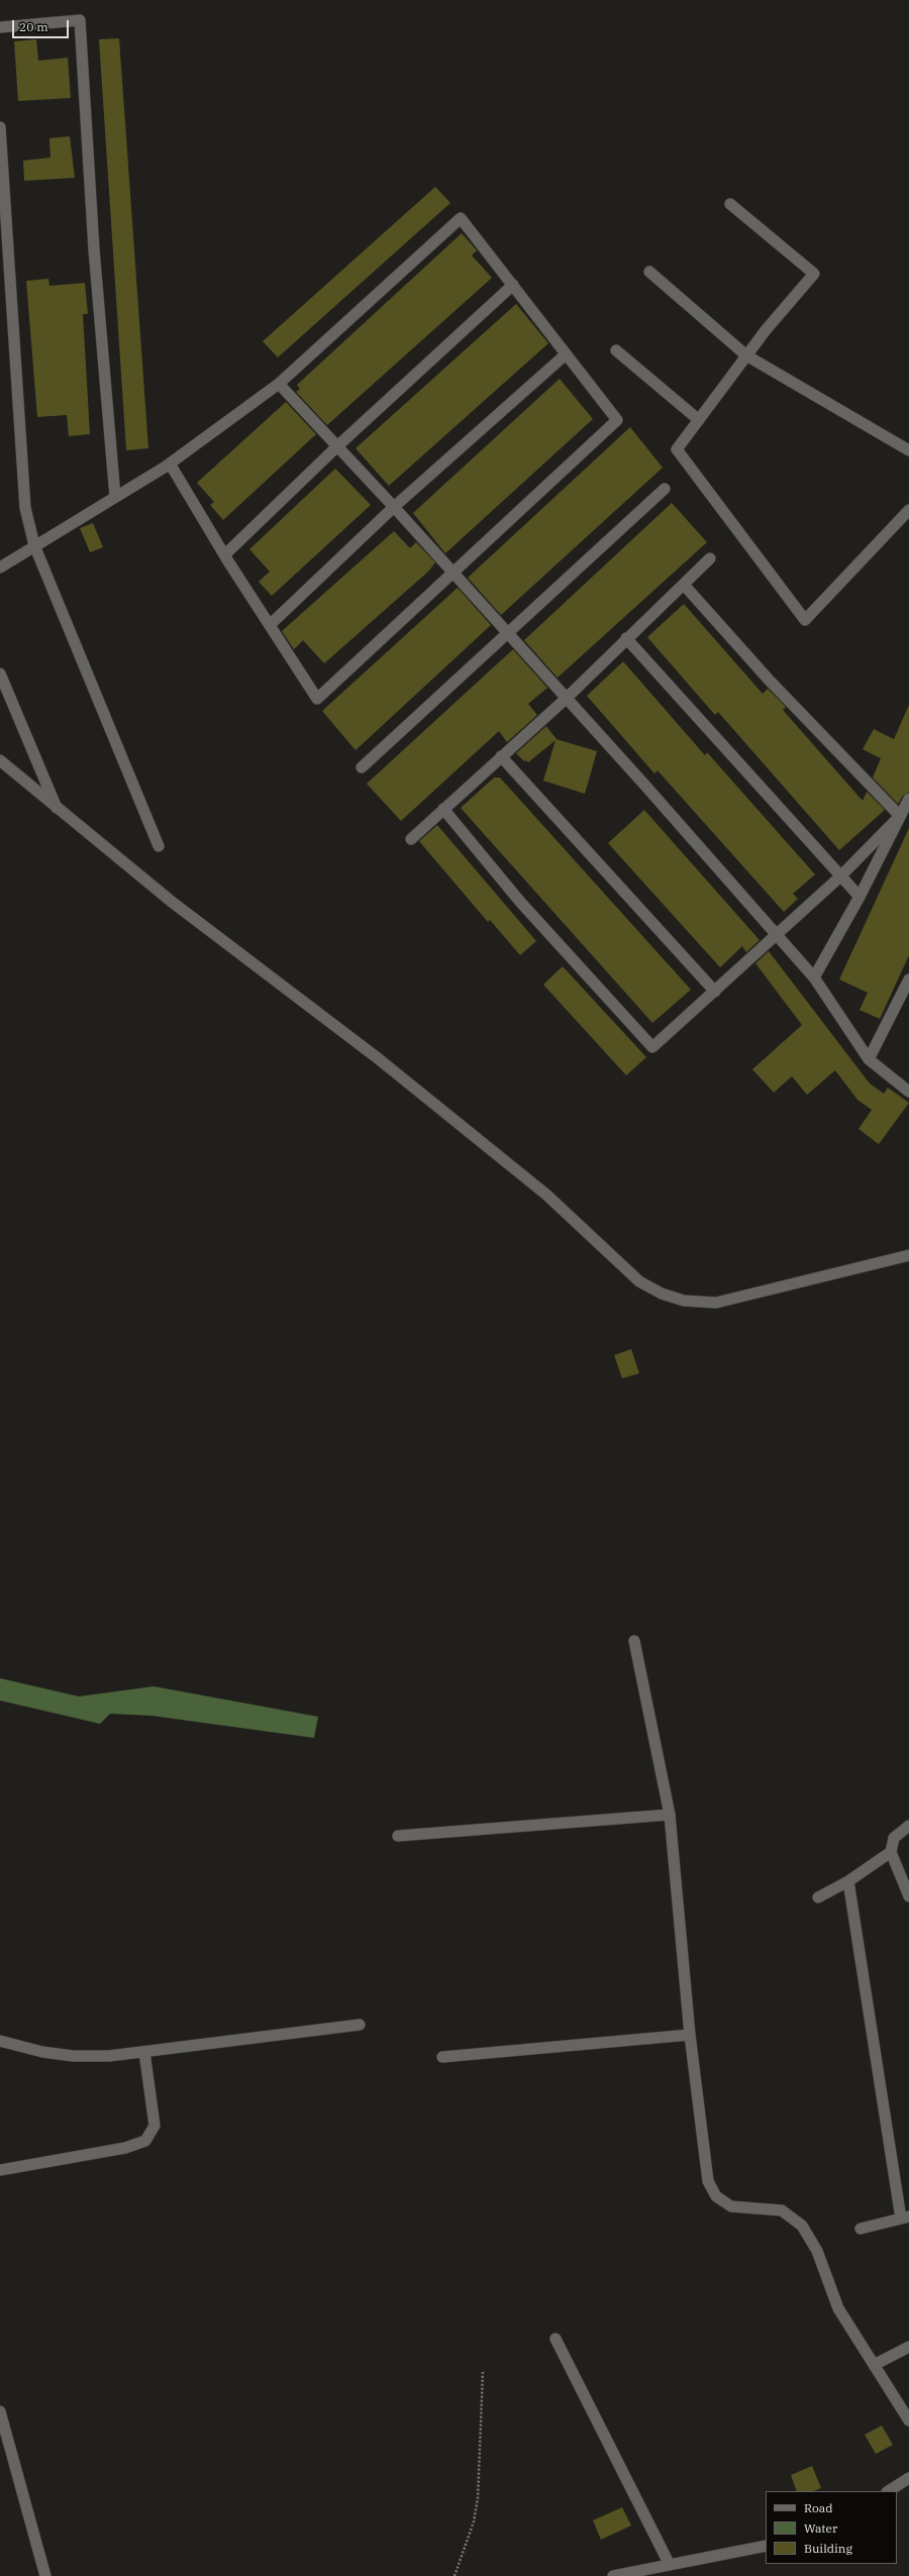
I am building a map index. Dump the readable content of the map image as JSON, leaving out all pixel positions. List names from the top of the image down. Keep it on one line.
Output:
{"legend":["Road","Water","Building"],"scale_bar":"20 m"}
